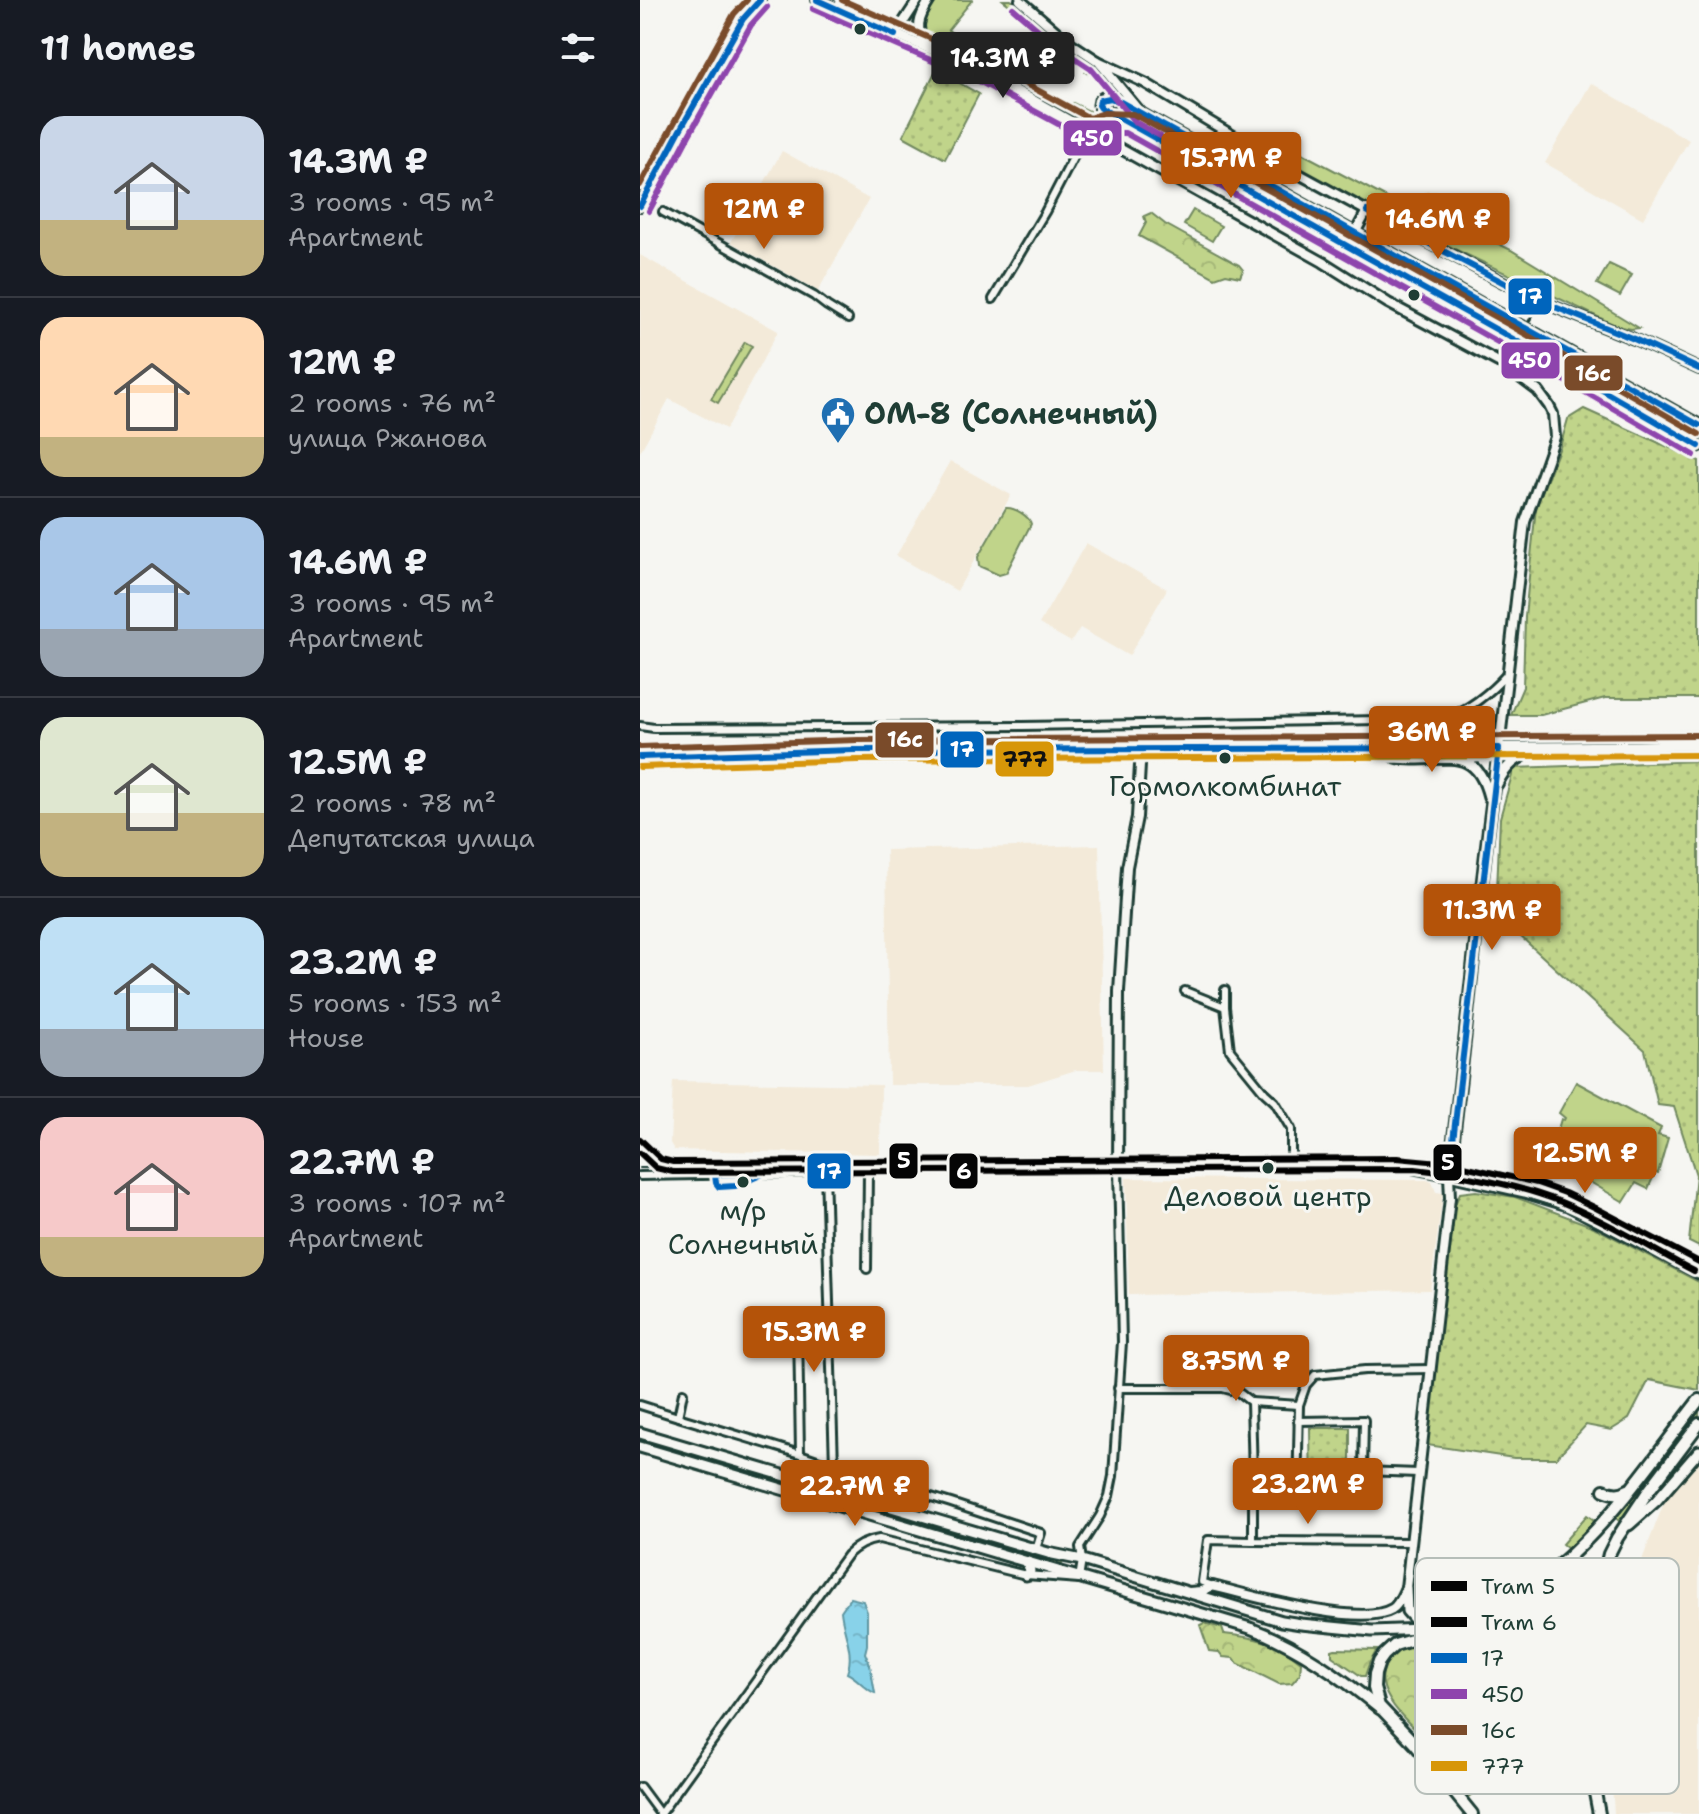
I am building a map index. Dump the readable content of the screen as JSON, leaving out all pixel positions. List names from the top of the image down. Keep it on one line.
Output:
{"places":{"public building":["ОМ-8 (Солнечный)"],"other":["Гормолкомбинат","Деловой центр","м/р Солнечный"]},"lines":["transit line 17","transit line 16с","transit line 450","transit line 777","tram line 5","tram line 6"],"legend":["Tram 5","Tram 6","17","450","16с","777"],"page":{"heading":"11 homes","price":["14.3M ₽","15.7M ₽","12M ₽","14.6M ₽","36M ₽","11.3M ₽","12.5M ₽","15.3M ₽","8.75M ₽","23.2M ₽","22.7M ₽"],"list":[{"name":"14.3M ₽","note":"3 rooms · 95 m² · Apartment"},{"name":"12M ₽","note":"2 rooms · 76 m² · улица Ржанова"},{"name":"14.6M ₽","note":"3 rooms · 95 m² · Apartment"},{"name":"12.5M ₽","note":"2 rooms · 78 m² · Депутатская улица"},{"name":"23.2M ₽","note":"5 rooms · 153 m² · House"},{"name":"22.7M ₽","note":"3 rooms · 107 m² · Apartment"}]}}
